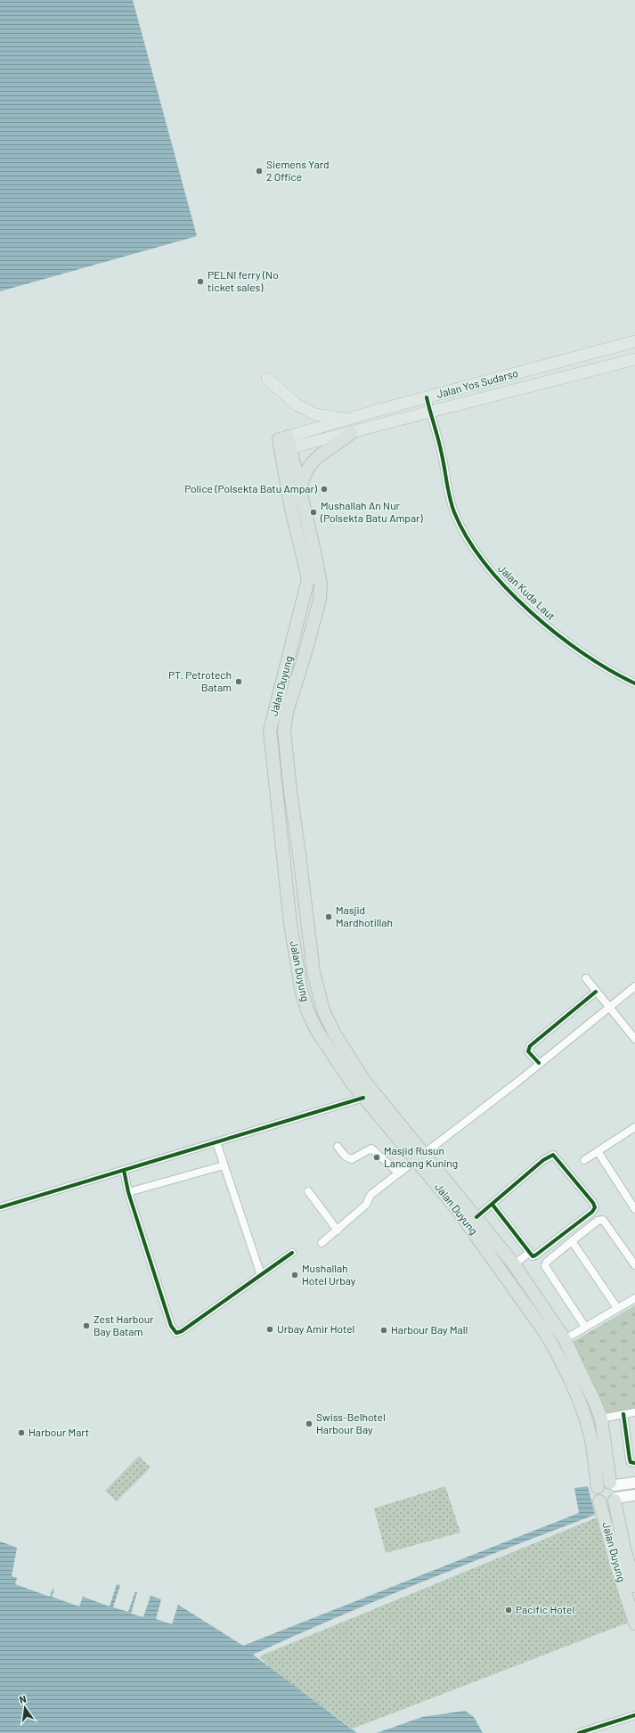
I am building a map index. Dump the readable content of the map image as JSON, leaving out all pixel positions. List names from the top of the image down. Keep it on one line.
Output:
{"streets":{"highway":["Jalan Duyung"],"main road":["Jalan Yos Sudarso"],"street":["Jalan Kuda Laut"]},"crossings":[["Jalan Yos Sudarso","Jalan Kuda Laut"],["Jalan Yos Sudarso","Jalan Duyung"]],"places":["Siemens Yard 2 Office","PELNI ferry (No ticket sales)","Police (Polsekta Batu Ampar)","Mushallah An Nur (Polsekta Batu Ampar)","PT. Petrotech Batam","Masjid Mardhotillah","Masjid Rusun Lancang Kuning","Mushallah Hotel Urbay","Zest Harbour Bay Batam","Urbay Amir Hotel","Harbour Bay Mall","Swiss-Belhotel Harbour Bay","Harbour Mart","Pacific Hotel"],"north":"top"}
